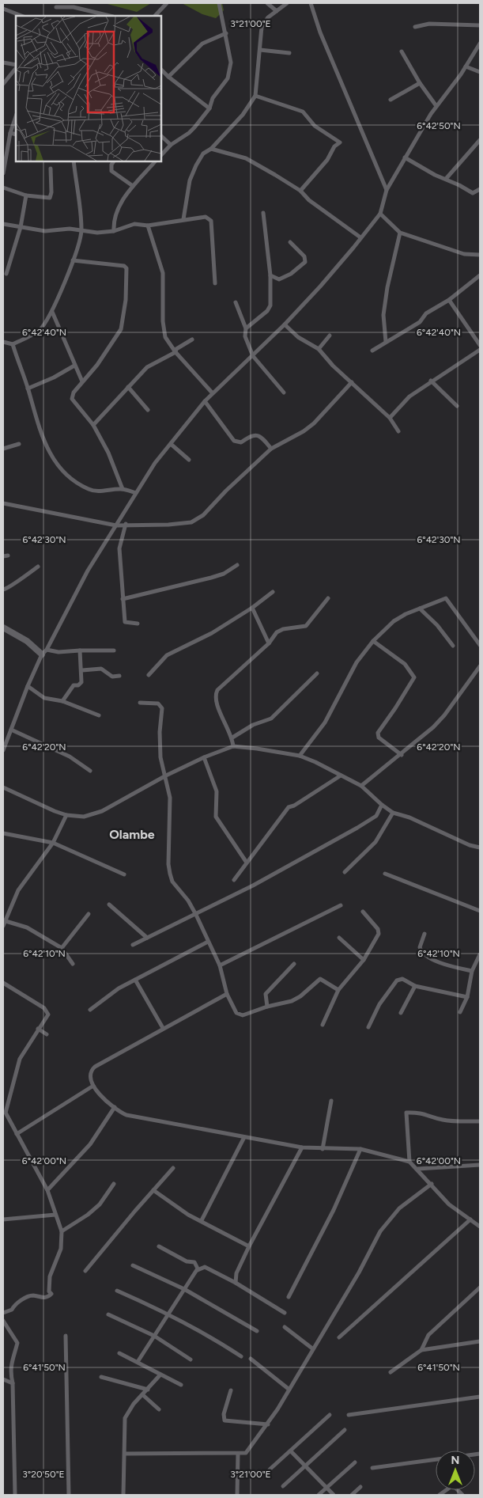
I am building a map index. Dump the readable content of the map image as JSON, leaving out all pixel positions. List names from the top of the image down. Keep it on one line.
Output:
{"districts":["Olambe"],"north":"top","coordinates":["3°21'00\"E","6°42'50\"N","6°42'40\"N","6°42'30\"N","6°42'20\"N","6°42'10\"N","6°42'00\"N","6°41'50\"N","3°20'50\"E"]}
